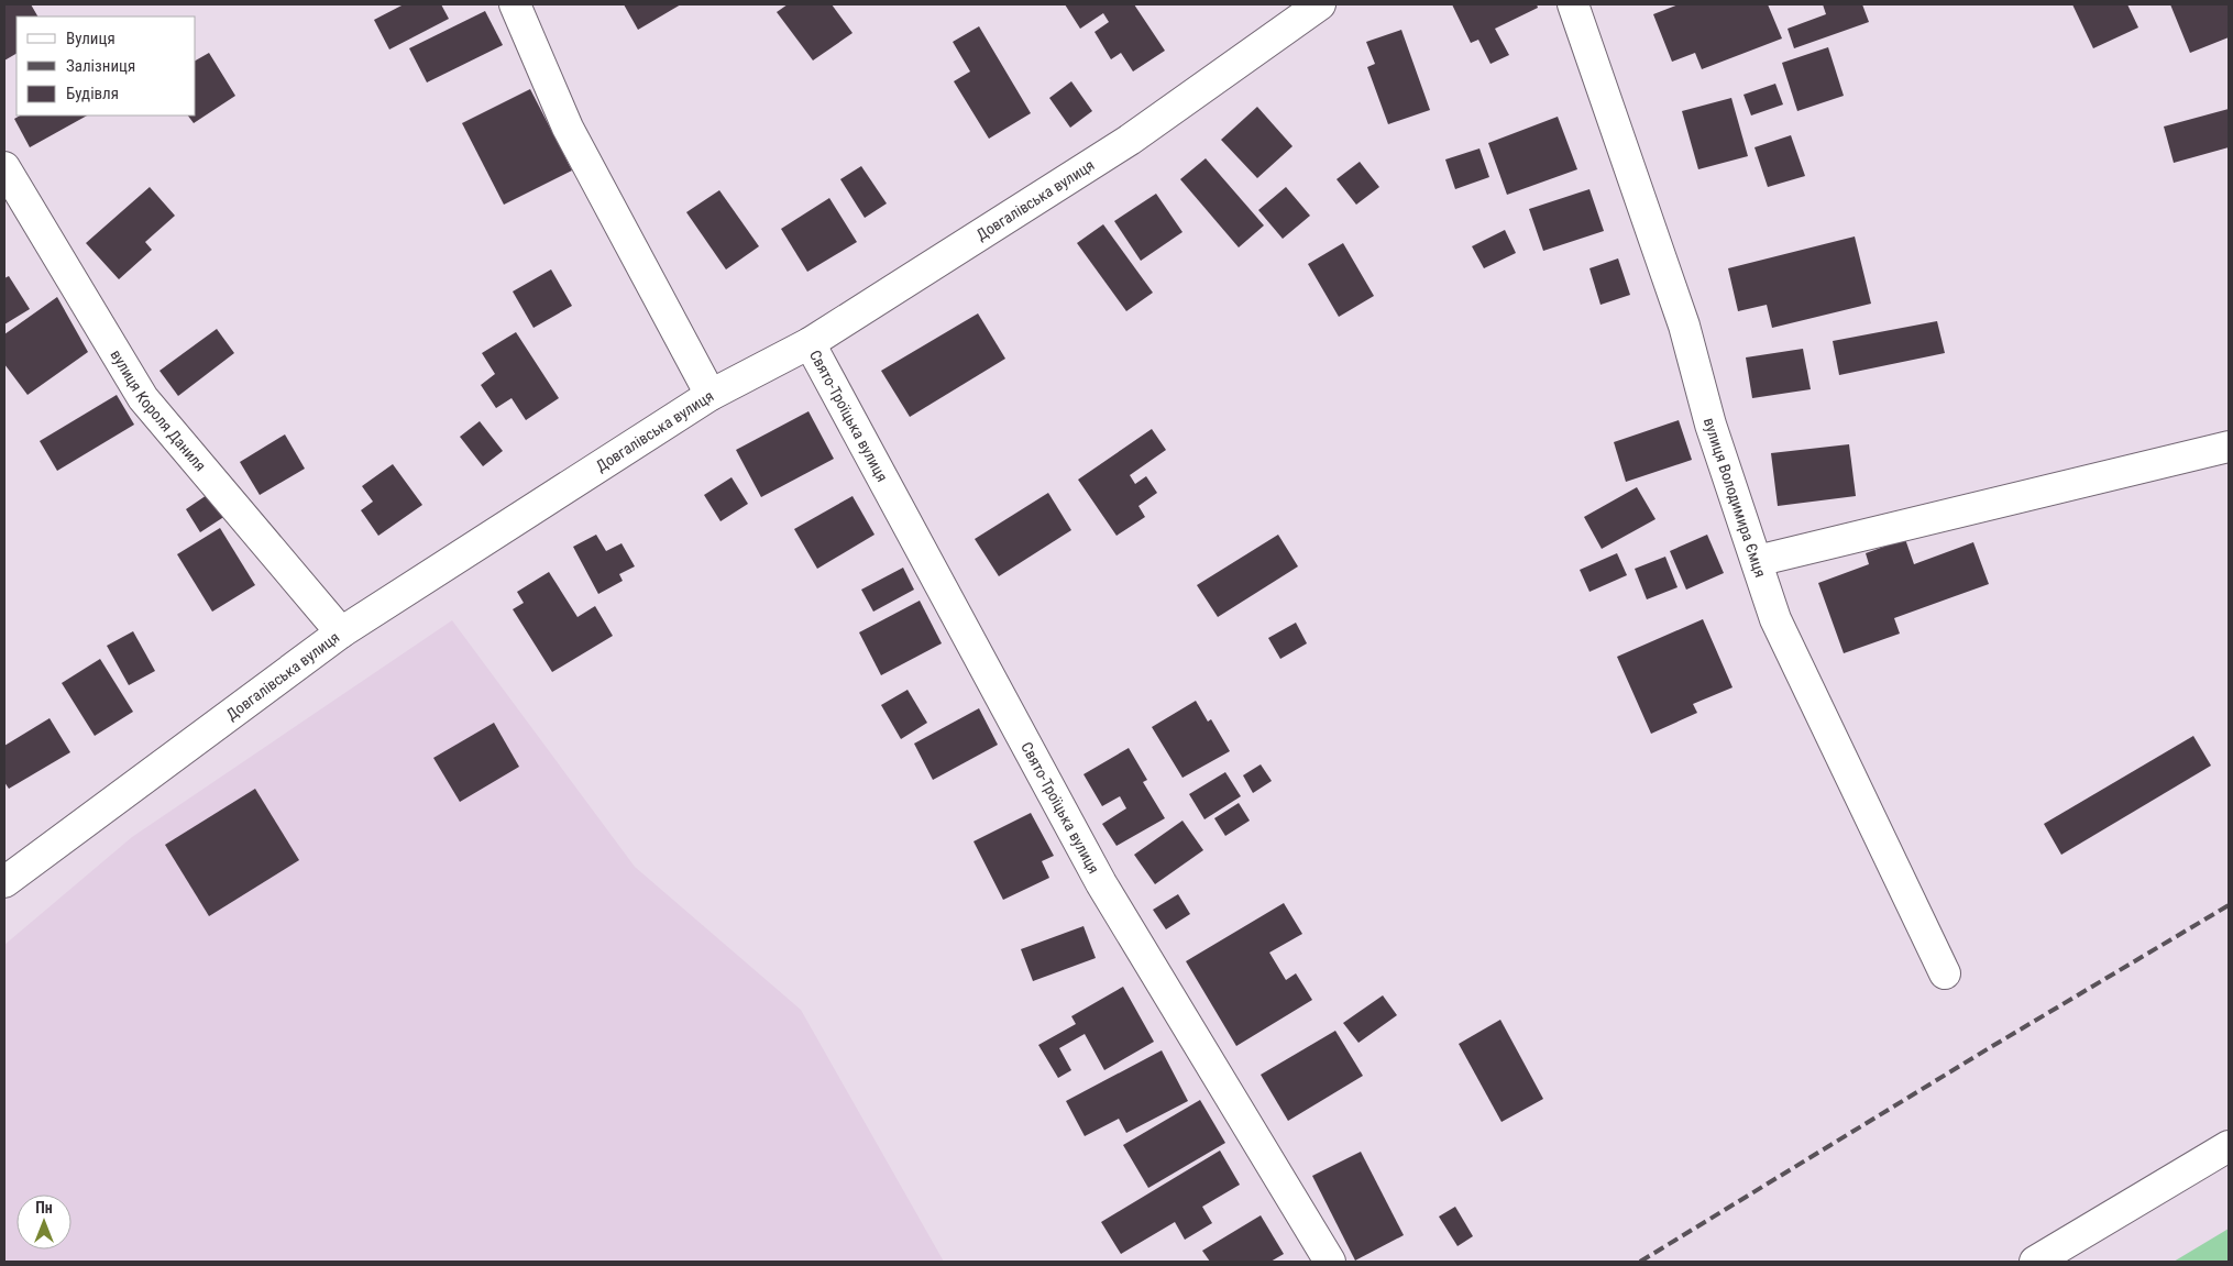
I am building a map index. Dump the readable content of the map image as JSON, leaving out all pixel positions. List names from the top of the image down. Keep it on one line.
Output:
{"streets":{"street":["Довгалівська вулиця","вулиця Короля Даниля","Свято-Троїцька вулиця","вулиця Володимира Ємця"]},"crossings":[["Довгалівська вулиця","вулиця Короля Даниля"],["Довгалівська вулиця","Свято-Троїцька вулиця"]],"legend":["Вулиця","Залізниця","Будівля"],"north":"top"}
